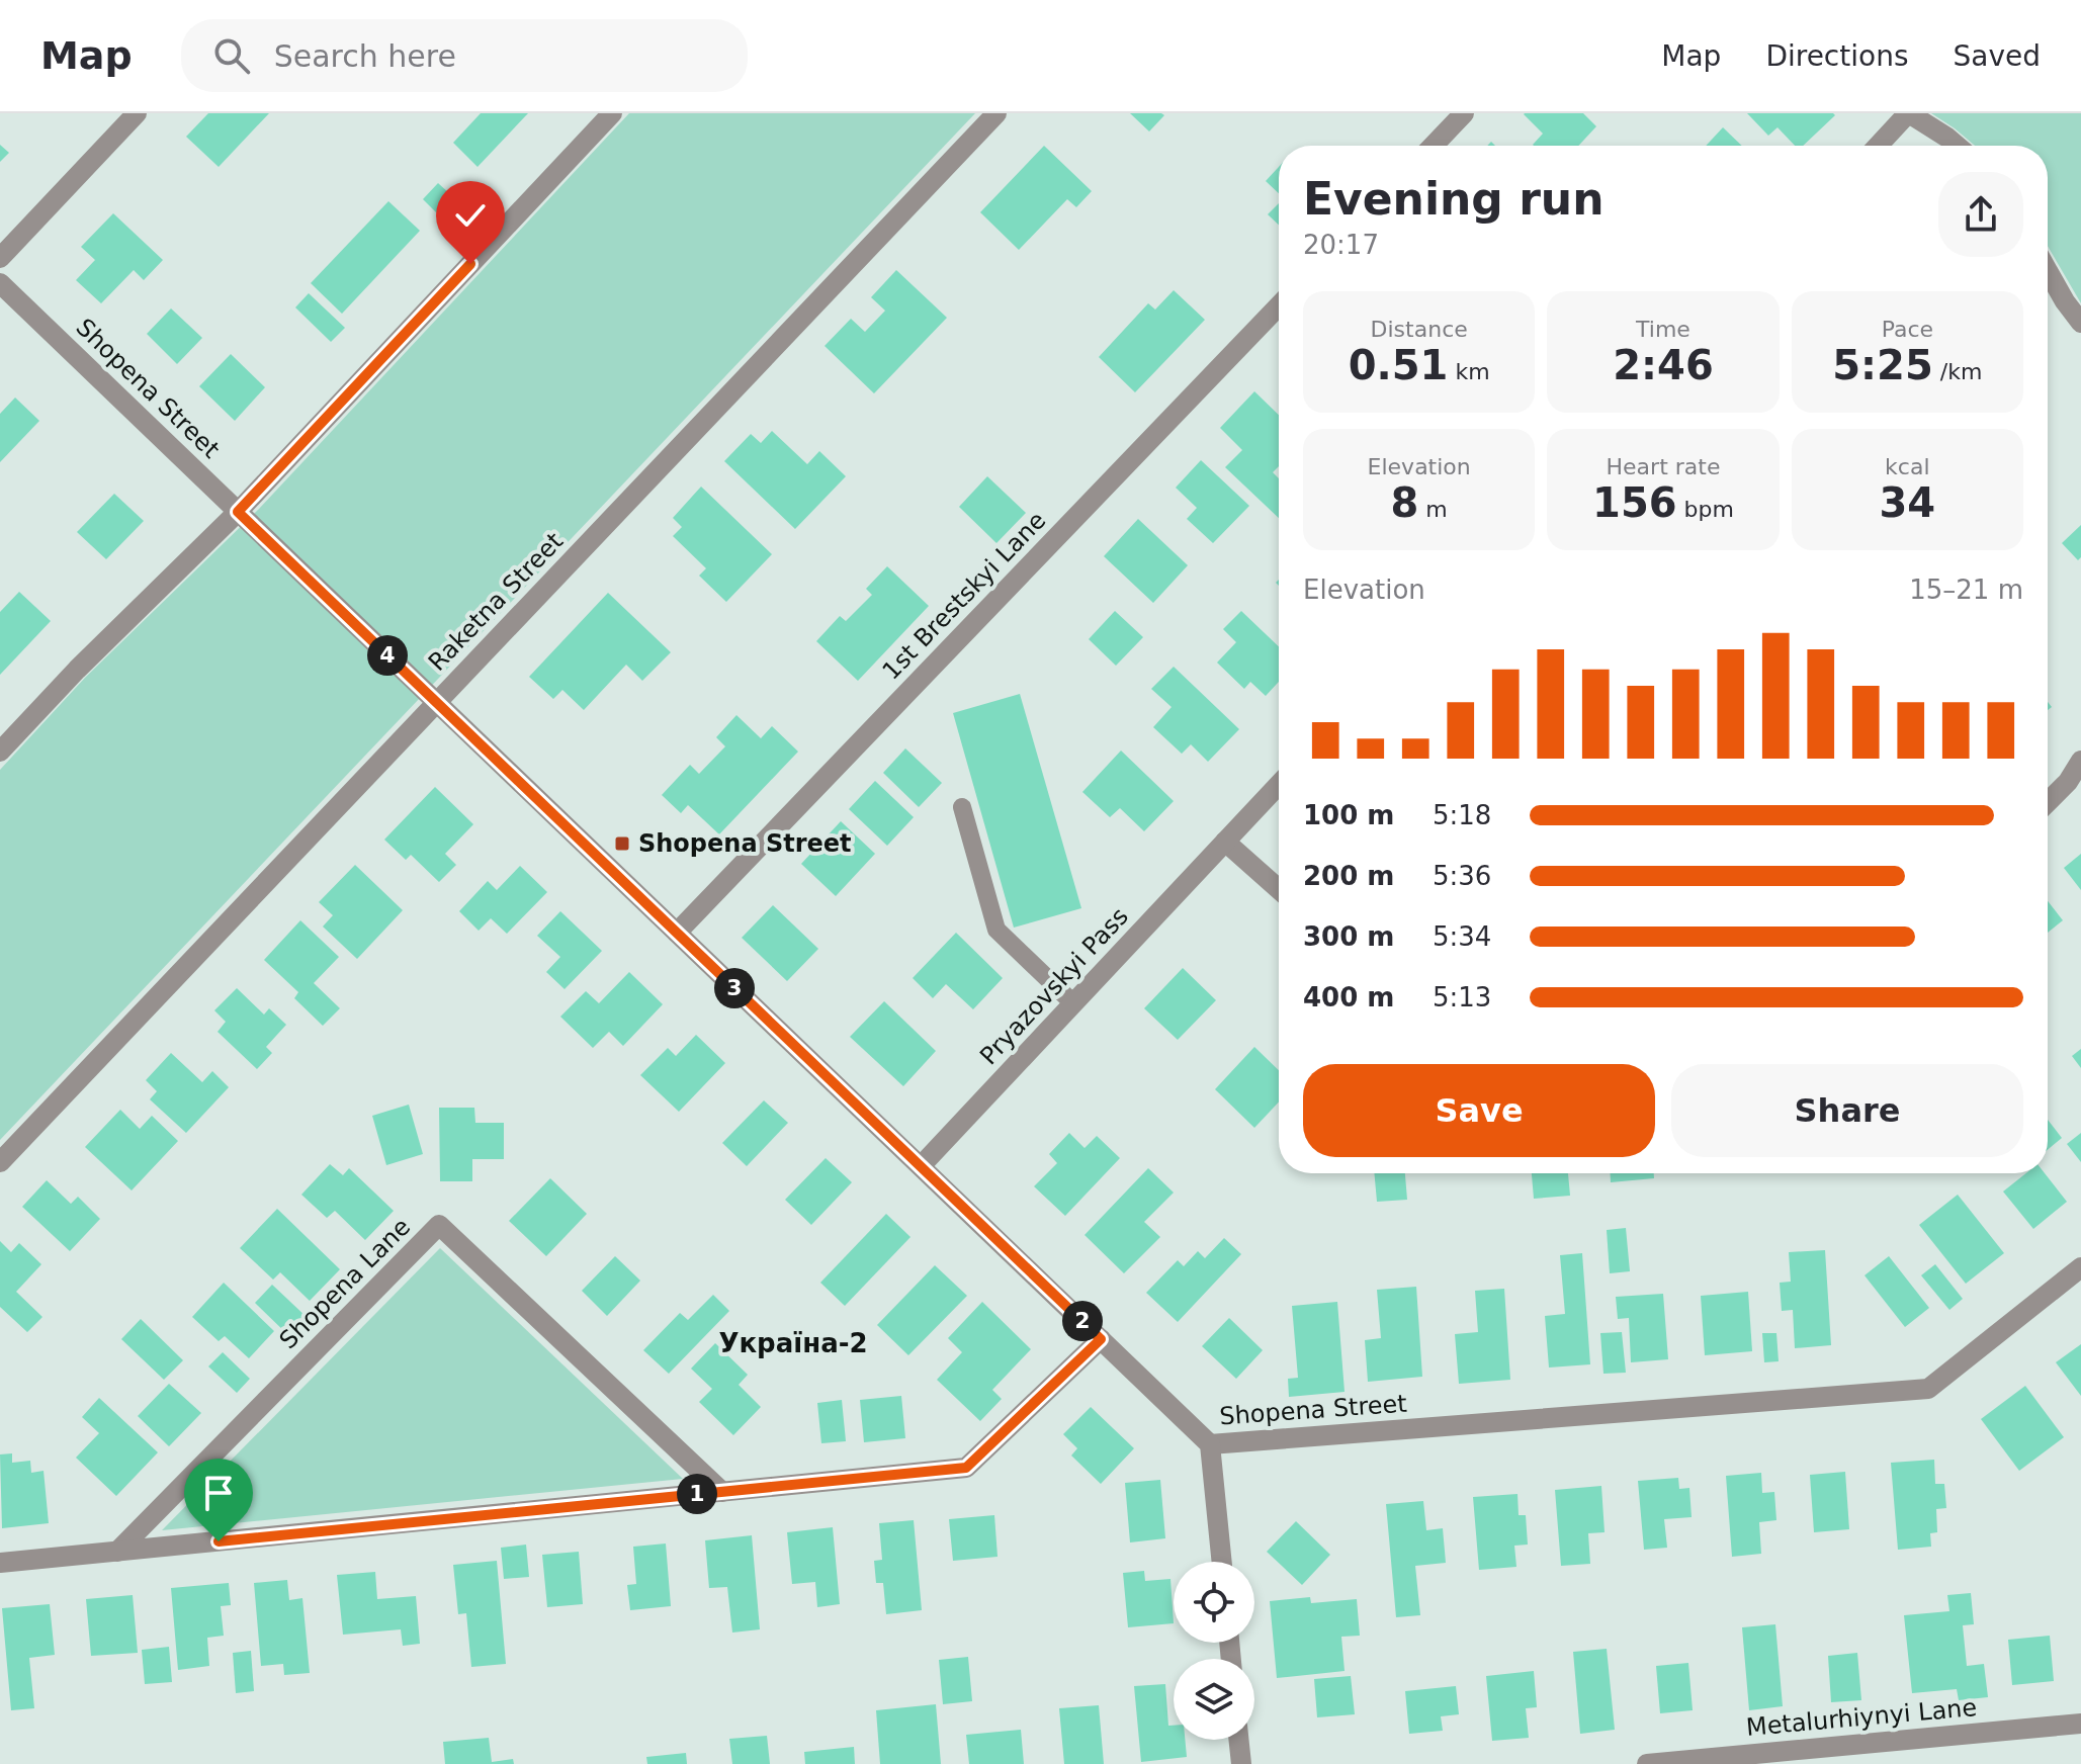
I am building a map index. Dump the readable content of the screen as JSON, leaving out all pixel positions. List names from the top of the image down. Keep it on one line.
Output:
{"streets":{"street":["Shopena Street","1st Brestskyi Lane","Raketna Street","Pryazovskyi Pass","Shopena Lane","Metalurhiynyi Lane"]},"crossings":[["Shopena Street","1st Brestskyi Lane"],["Shopena Street","Raketna Street"],["Shopena Street","Pryazovskyi Pass"]],"districts":["Україна-2"],"places":{"transit":["Shopena Street"]},"page":{"header":"Map","search":"Search here","nav":["Map","Directions","Saved"],"heading":["Evening run","20:17"],"stats":[["Distance","0.51 km"],["Time","2:46"],["Pace","5:25 /km"],["Elevation","8 m"],["Heart rate","156 bpm"],["kcal","34"]],"chart":["Elevation","15–21 m"],"pins":["4","3","2","1"],"list":[{"name":"100 m","note":"5:18"},{"name":"200 m","note":"5:36"},{"name":"300 m","note":"5:34"},{"name":"400 m","note":"5:13"}],"buttons":["Save","Share"]}}
